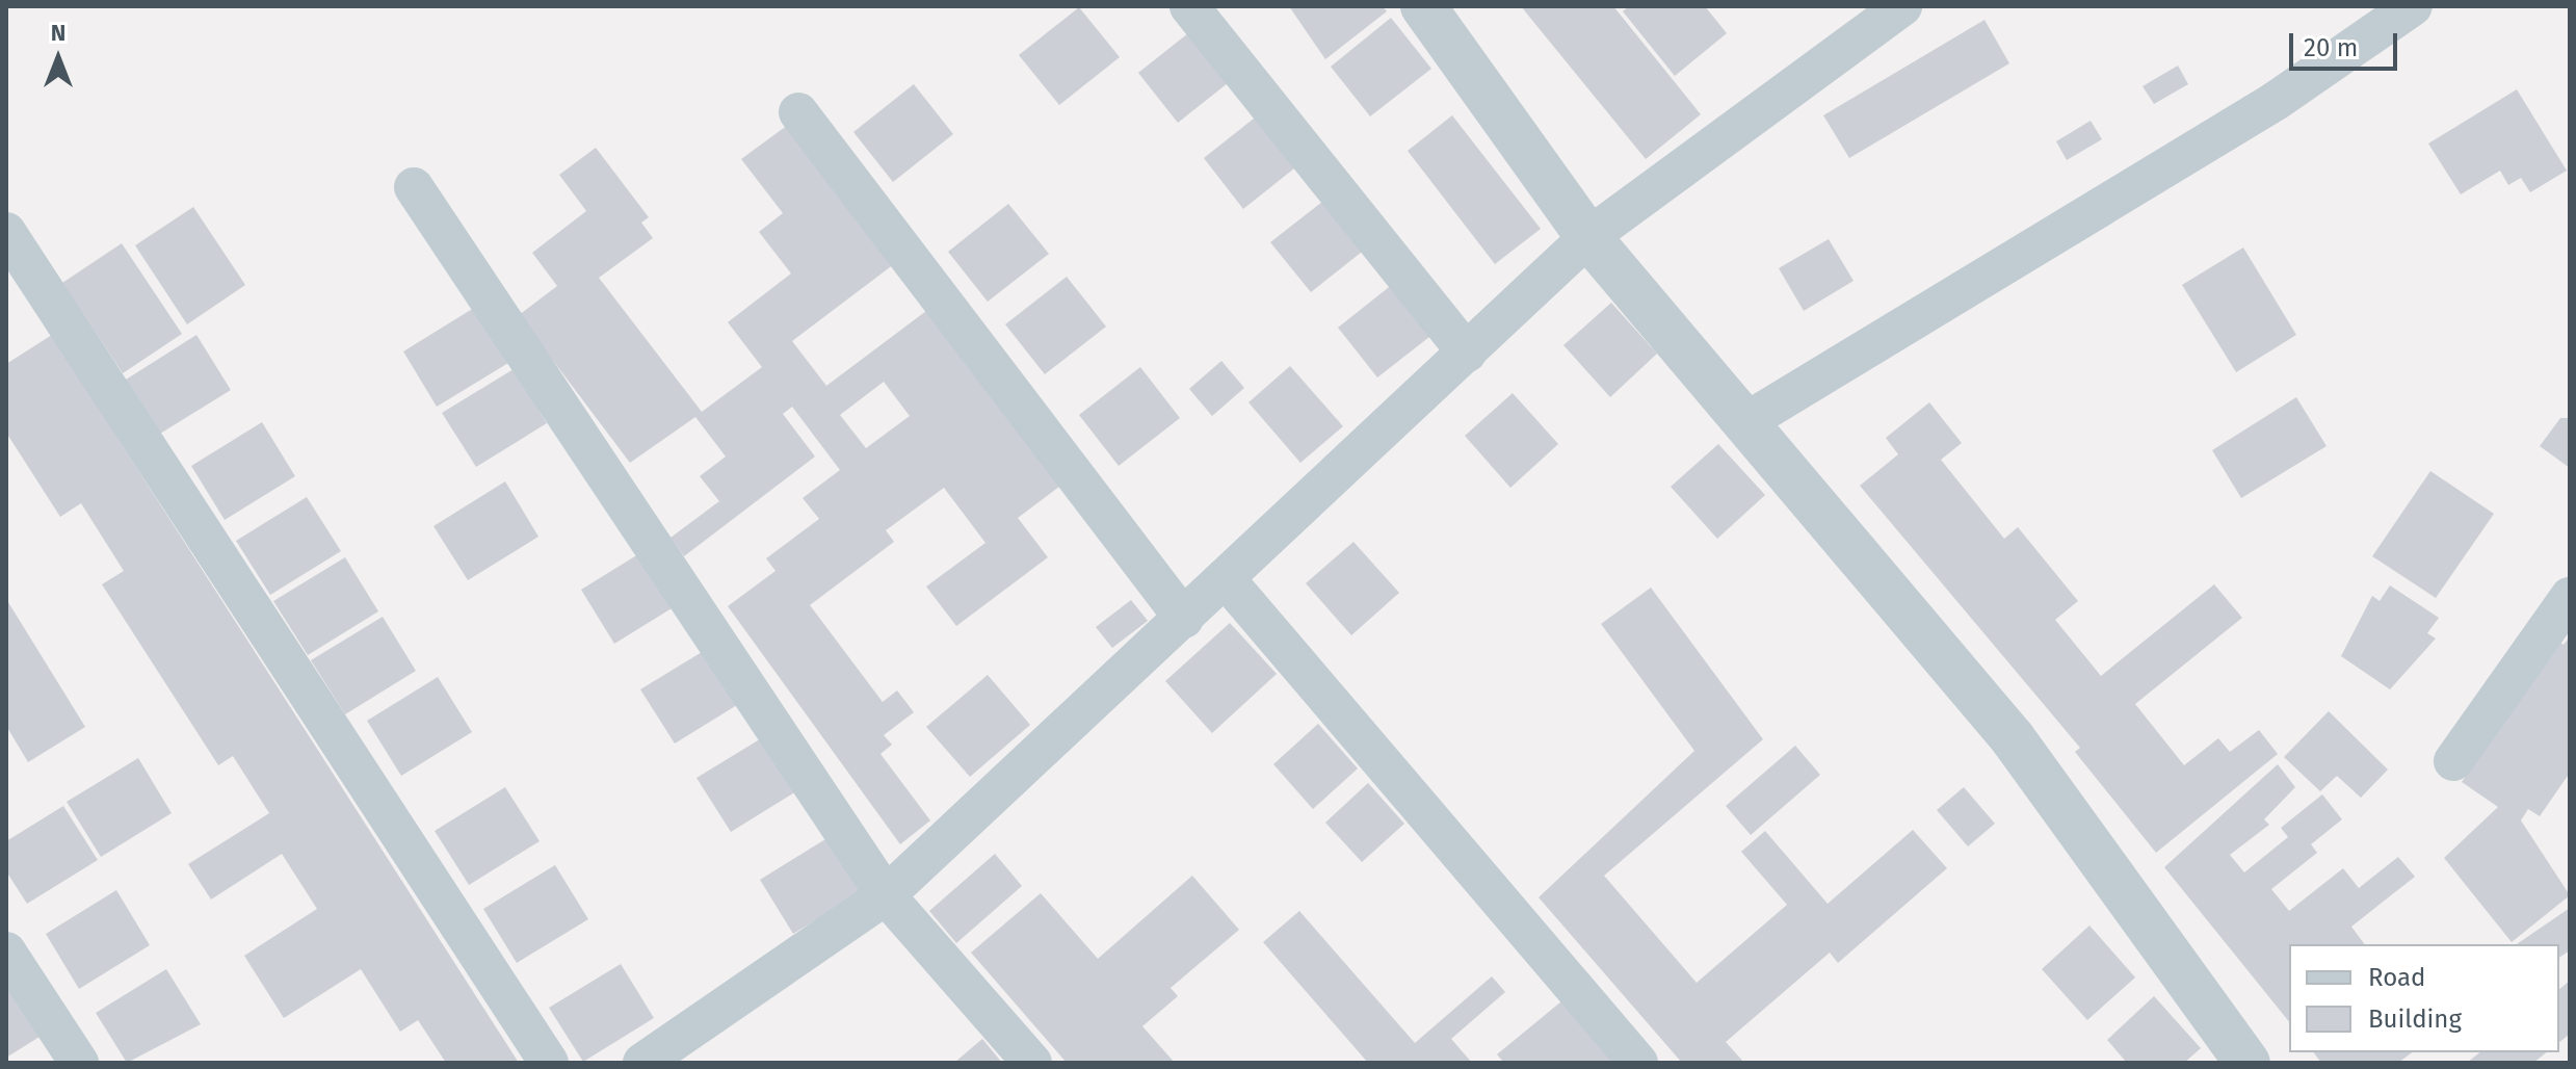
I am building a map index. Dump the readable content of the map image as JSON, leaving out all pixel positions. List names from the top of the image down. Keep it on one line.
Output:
{"legend":["Road","Building"],"scale_bar":"20 m","north":"top"}
